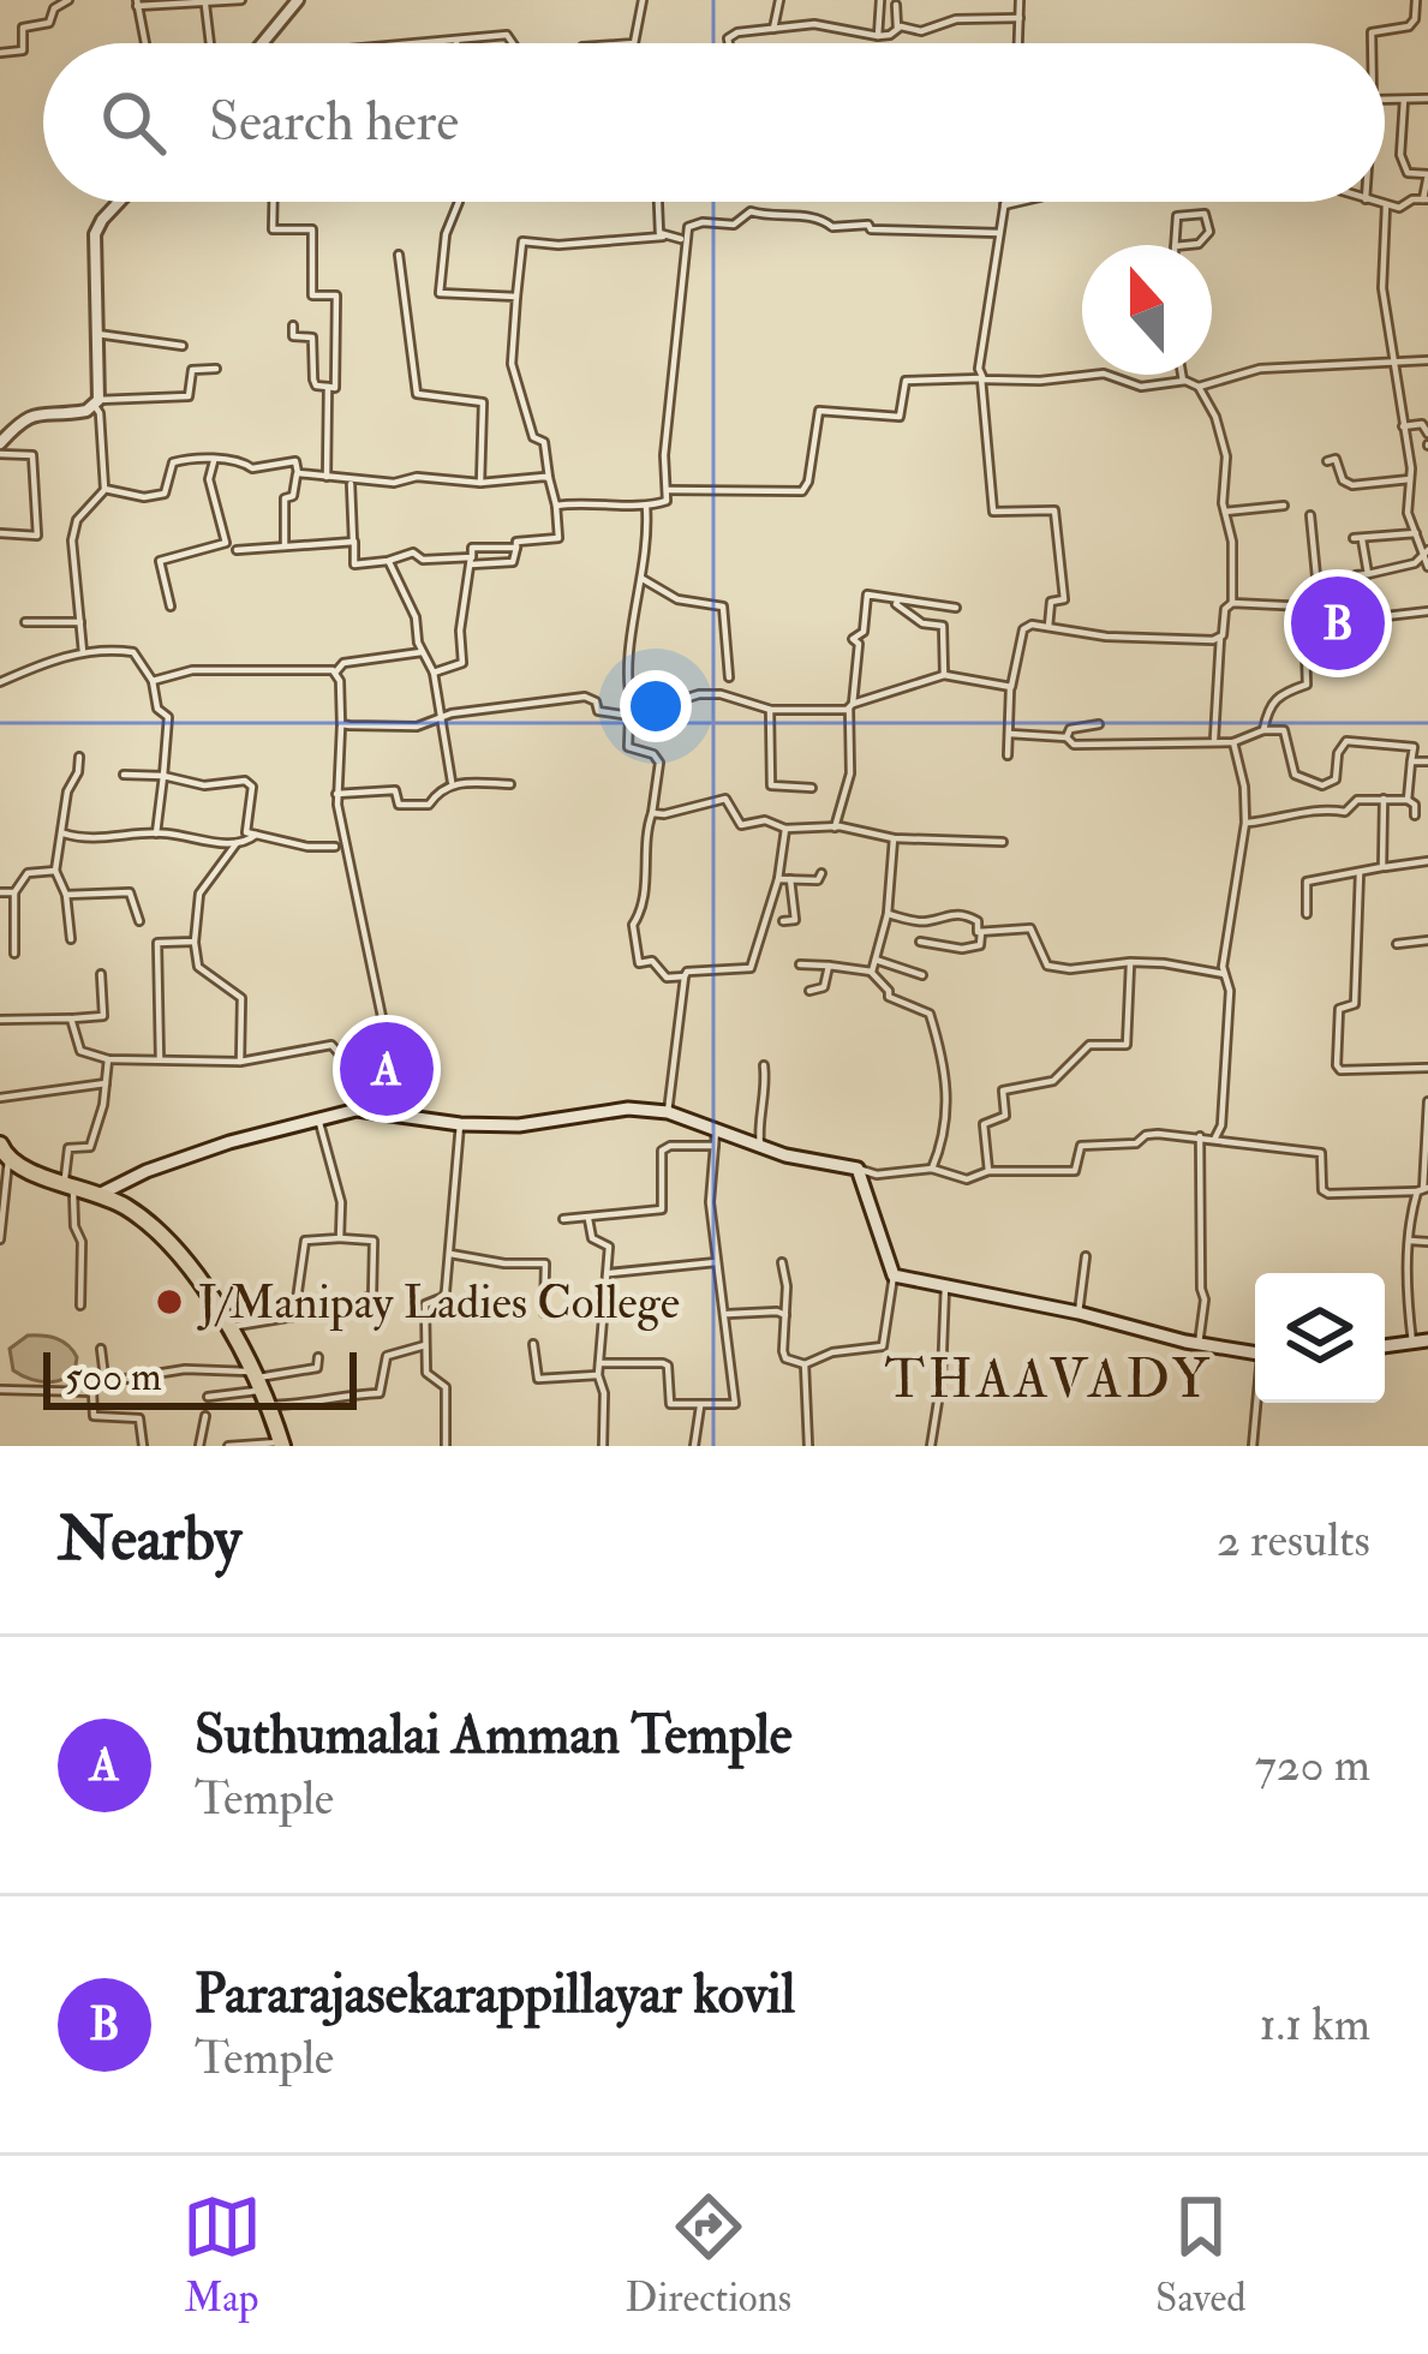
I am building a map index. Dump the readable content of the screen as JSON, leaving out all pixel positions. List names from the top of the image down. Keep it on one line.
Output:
{"districts":["THAAVADY"],"places":["J/Manipay Ladies College"],"scale_bar":"500 m","north":"top","page":{"search":"Search here","pins":["B","A"],"scale":"500 m","heading":["Nearby","2 results"],"list":[{"mark":"A","name":"Suthumalai Amman Temple","note":"Temple","value":"720 m"},{"mark":"B","name":"Pararajasekarappillayar kovil","note":"Temple","value":"1.1 km"}],"nav":["Map","Directions","Saved"]}}
